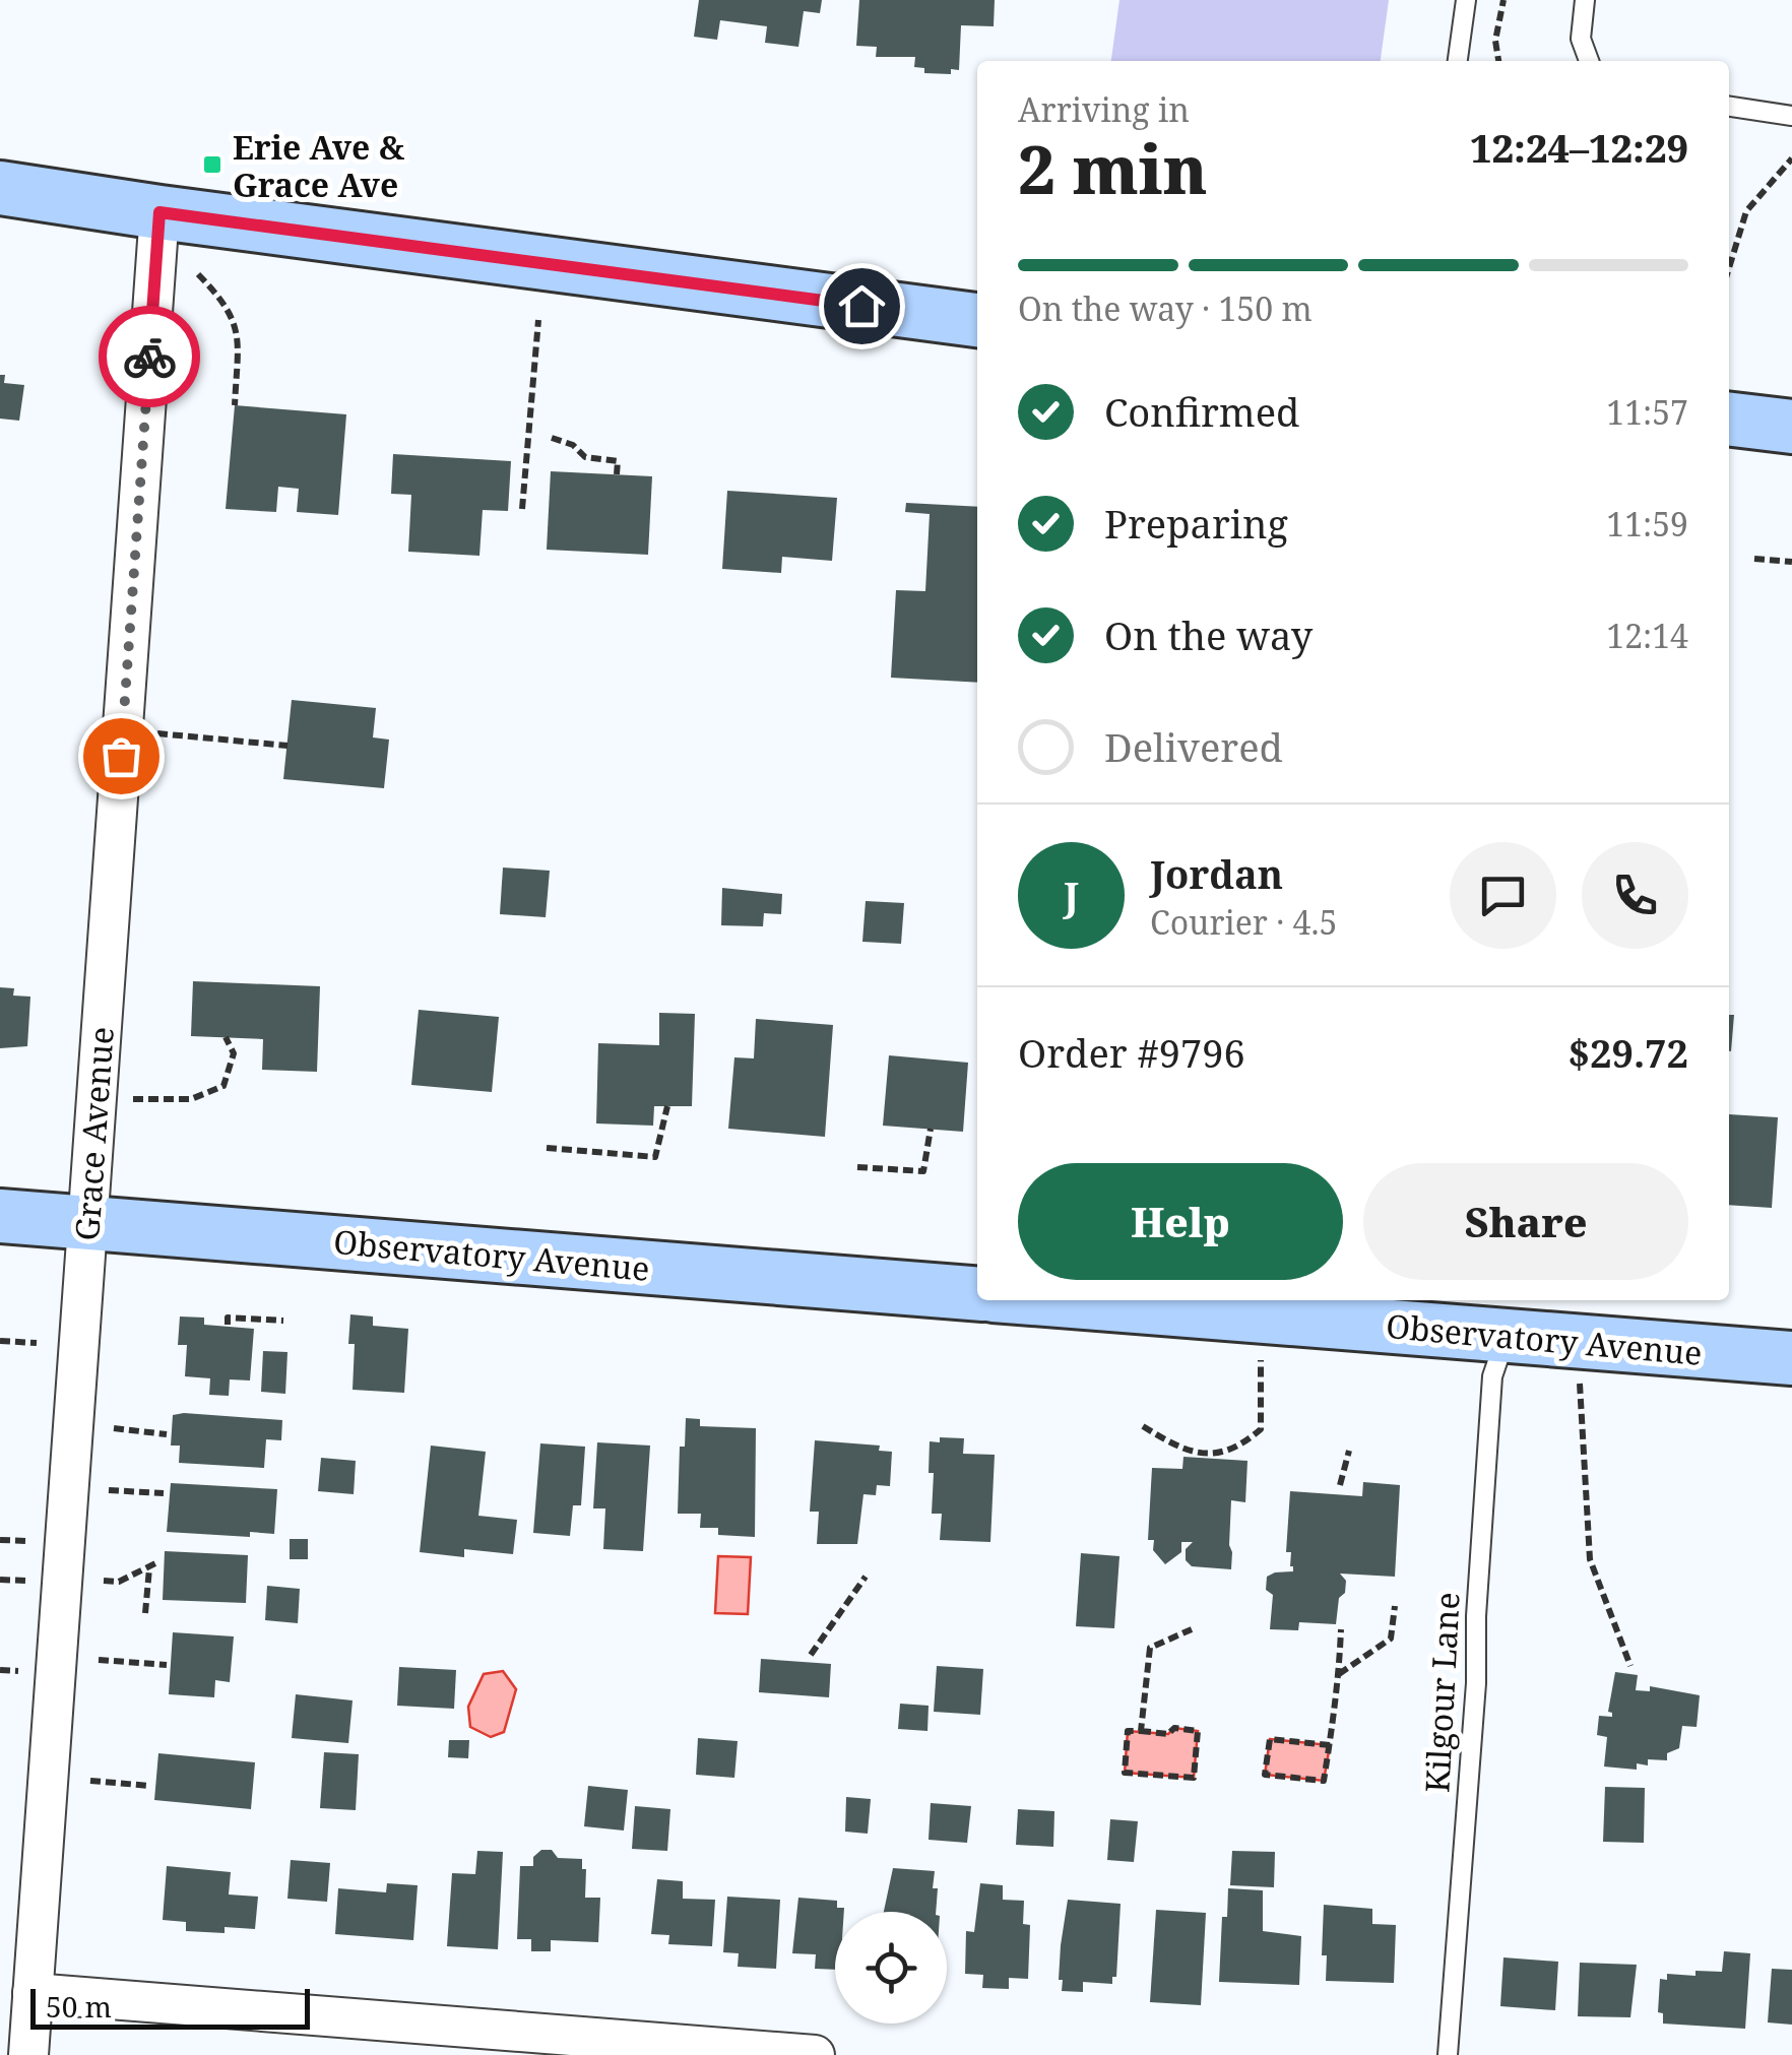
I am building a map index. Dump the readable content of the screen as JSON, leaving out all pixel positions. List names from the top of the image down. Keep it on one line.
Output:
{"streets":{"street":["Grace Avenue","Observatory Avenue"],"lane":["Kilgour Lane"]},"crossings":[["Grace Avenue","Observatory Avenue"],["Observatory Avenue","Kilgour Lane"]],"places":{"transit":["Erie Ave & Grace Ave"]},"scale_bar":"50 m","page":{"heading":["2 min","Arriving in","12:24–12:29"],"panel":["Jordan","Courier · 4.5","Order #9796","$29.72"],"bar":"On the way · 150 m","list":[["Confirmed","11:57"],["Preparing","11:59"],["On the way","12:14"],"Delivered"],"round":"J","buttons":["Help","Share"],"scale":"50 m"}}
